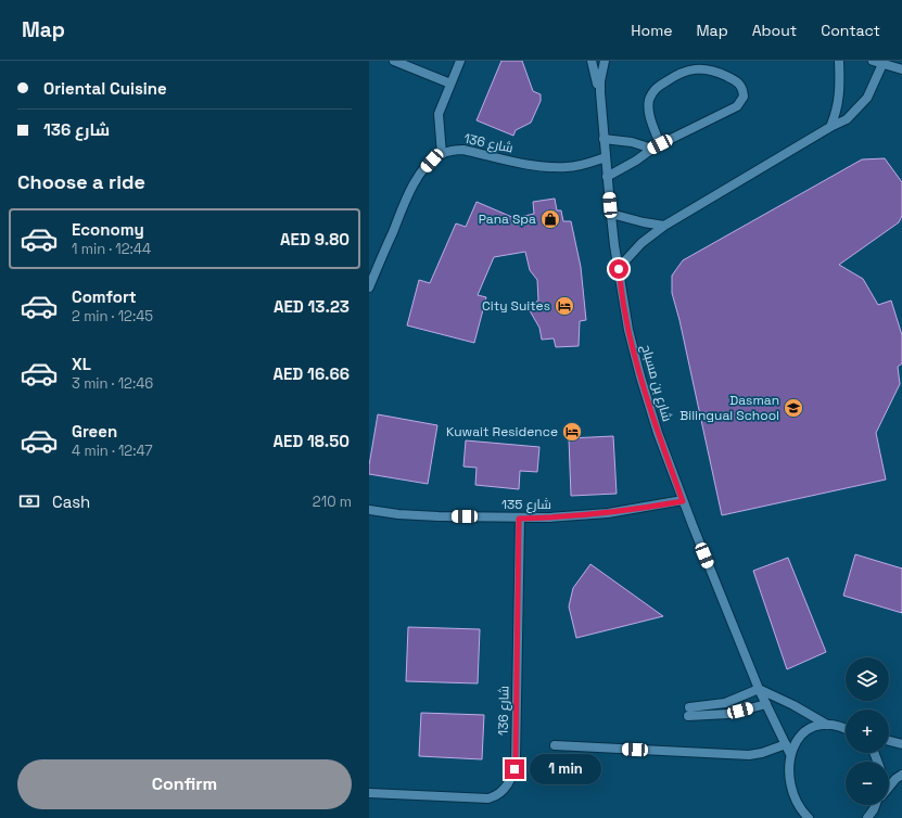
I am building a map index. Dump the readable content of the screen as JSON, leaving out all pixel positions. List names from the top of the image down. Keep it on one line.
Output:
{"streets":{"street":["شارع 136","شارع بن مسباح","شارع 135"]},"crossings":[["شارع 136","شارع بن مسباح"],["شارع 136","شارع 135"],["شارع بن مسباح","شارع 135"]],"places":{"shop":["Pana Spa"],"hotel":["City Suites","Kuwait Residence"],"school or university":["Dasman Bilingual School"]},"page":{"header":"Map","nav":["Home","Map","About","Contact"],"banner":["Oriental Cuisine","شارع 136"],"heading":"Choose a ride","list":[{"name":"Economy","note":"1 min · 12:44","value":"AED 9.80"},{"name":"Comfort","note":"2 min · 12:45","value":"AED 13.23"},{"name":"XL","note":"3 min · 12:46","value":"AED 16.66"},{"name":"Green","note":"4 min · 12:47","value":"AED 18.50"}],"pay":["Cash","210 m"],"map_buttons":["+","−"],"buttons":"Confirm","bubble":"1 min"}}
